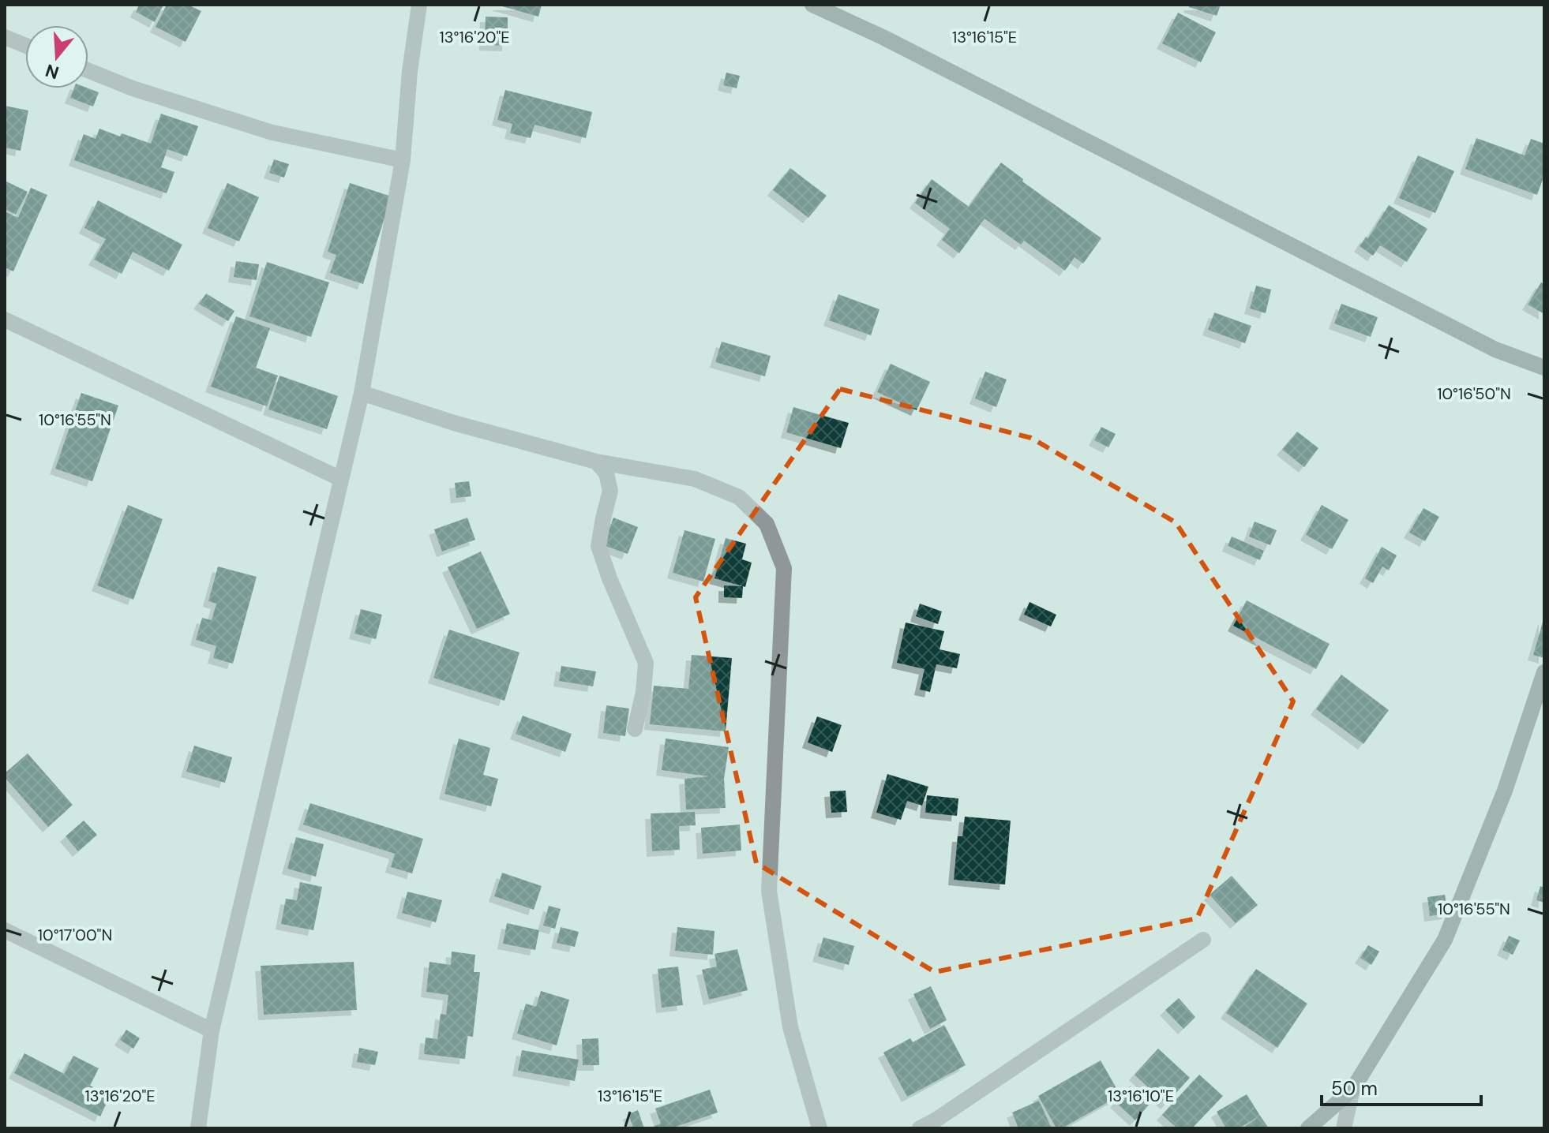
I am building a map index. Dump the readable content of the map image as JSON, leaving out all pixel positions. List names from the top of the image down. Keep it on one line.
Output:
{"scale_bar":"50 m","north":"bottom","coordinates":["13°16'20\"E","13°16'15\"E","10°16'50\"N","10°16'55\"N","10°17'00\"N","13°16'10\"E"]}
